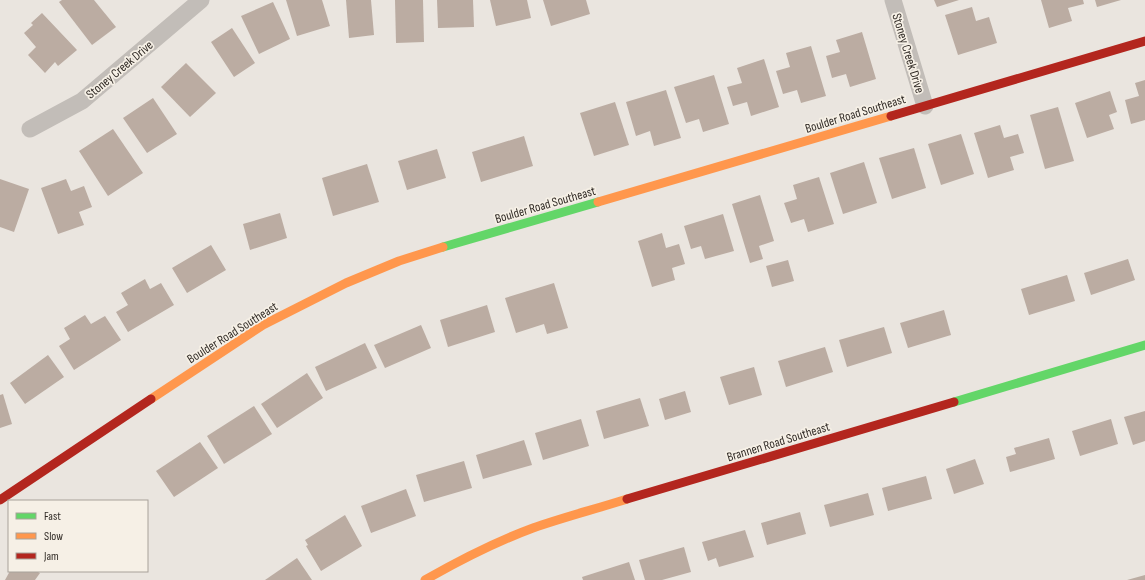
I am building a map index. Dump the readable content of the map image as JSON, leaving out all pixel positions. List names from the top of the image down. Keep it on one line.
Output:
{"streets":{"street":["Stoney Creek Drive","Boulder Road Southeast","Brannen Road Southeast"]},"crossings":[["Stoney Creek Drive","Boulder Road Southeast"]],"legend":["Fast","Slow","Jam"]}
